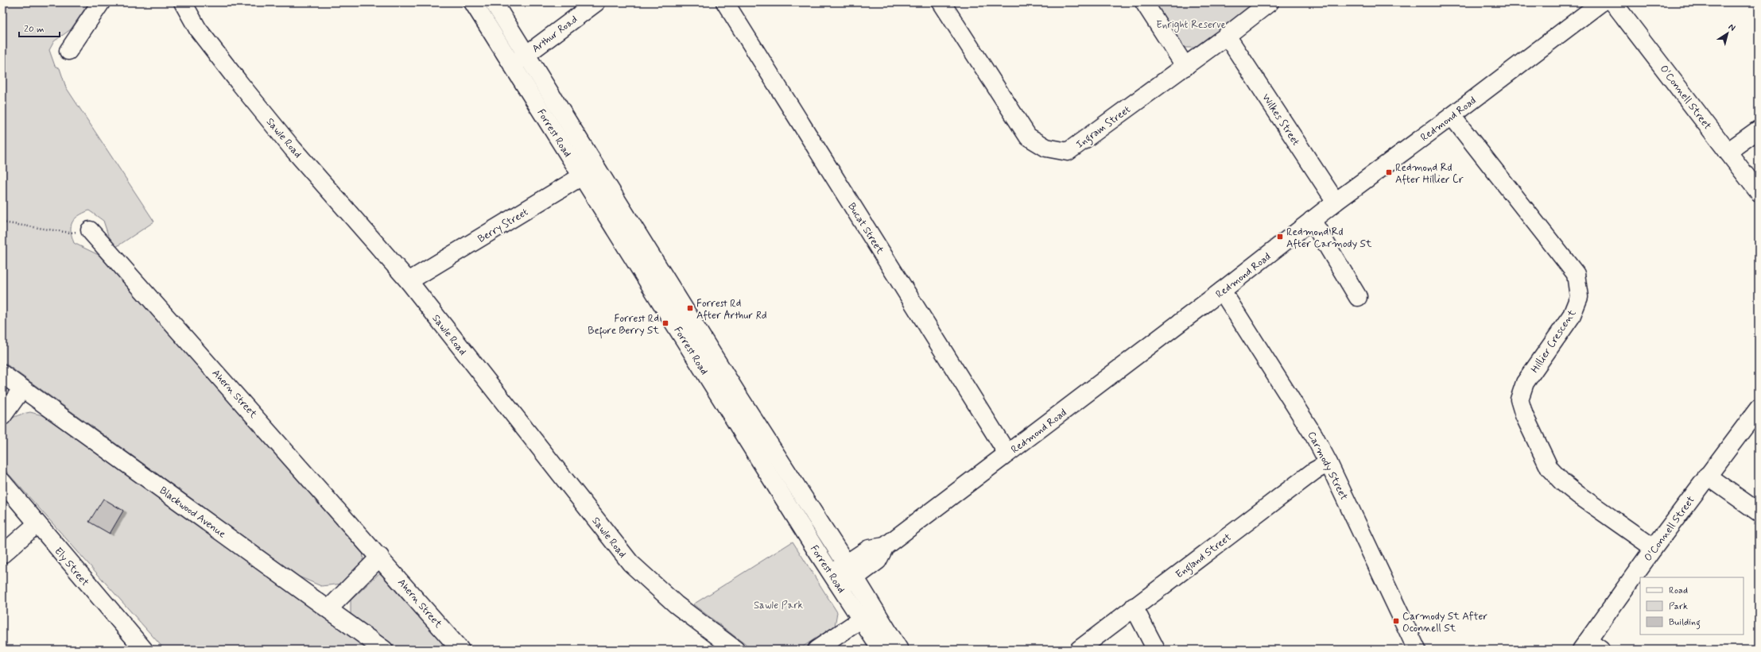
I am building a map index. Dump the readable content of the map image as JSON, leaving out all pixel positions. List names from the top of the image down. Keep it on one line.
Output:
{"streets":{"street":["Arthur Road","O'Connell Street","Redmond Road","Wilkes Street","Ingram Street","Forrest Road","Sawle Road","Berry Street","Bucat Street","Hillier Crescent","Ahern Street","Carmody Street","Blackwood Avenue","England Street","Ely Street"]},"crossings":[["Arthur Road","Forrest Road"],["O'Connell Street","Hillier Crescent"],["Redmond Road","Wilkes Street"],["Redmond Road","Forrest Road"],["Redmond Road","Bucat Street"],["Redmond Road","Hillier Crescent"],["Redmond Road","Carmody Street"],["Wilkes Street","Ingram Street"],["Forrest Road","Berry Street"],["Sawle Road","Berry Street"],["Carmody Street","England Street"]],"parks":["Enright Reserve","Sawle Park"],"places":{"transit":["Redmond Rd After Hillier Cr","Redmond Rd After Carmody St","Forrest Rd After Arthur Rd","Forrest Rd Before Berry St","Carmody St After Oconnell St"]},"legend":["Road","Park","Building"],"scale_bar":"20 m","north":"top right"}
